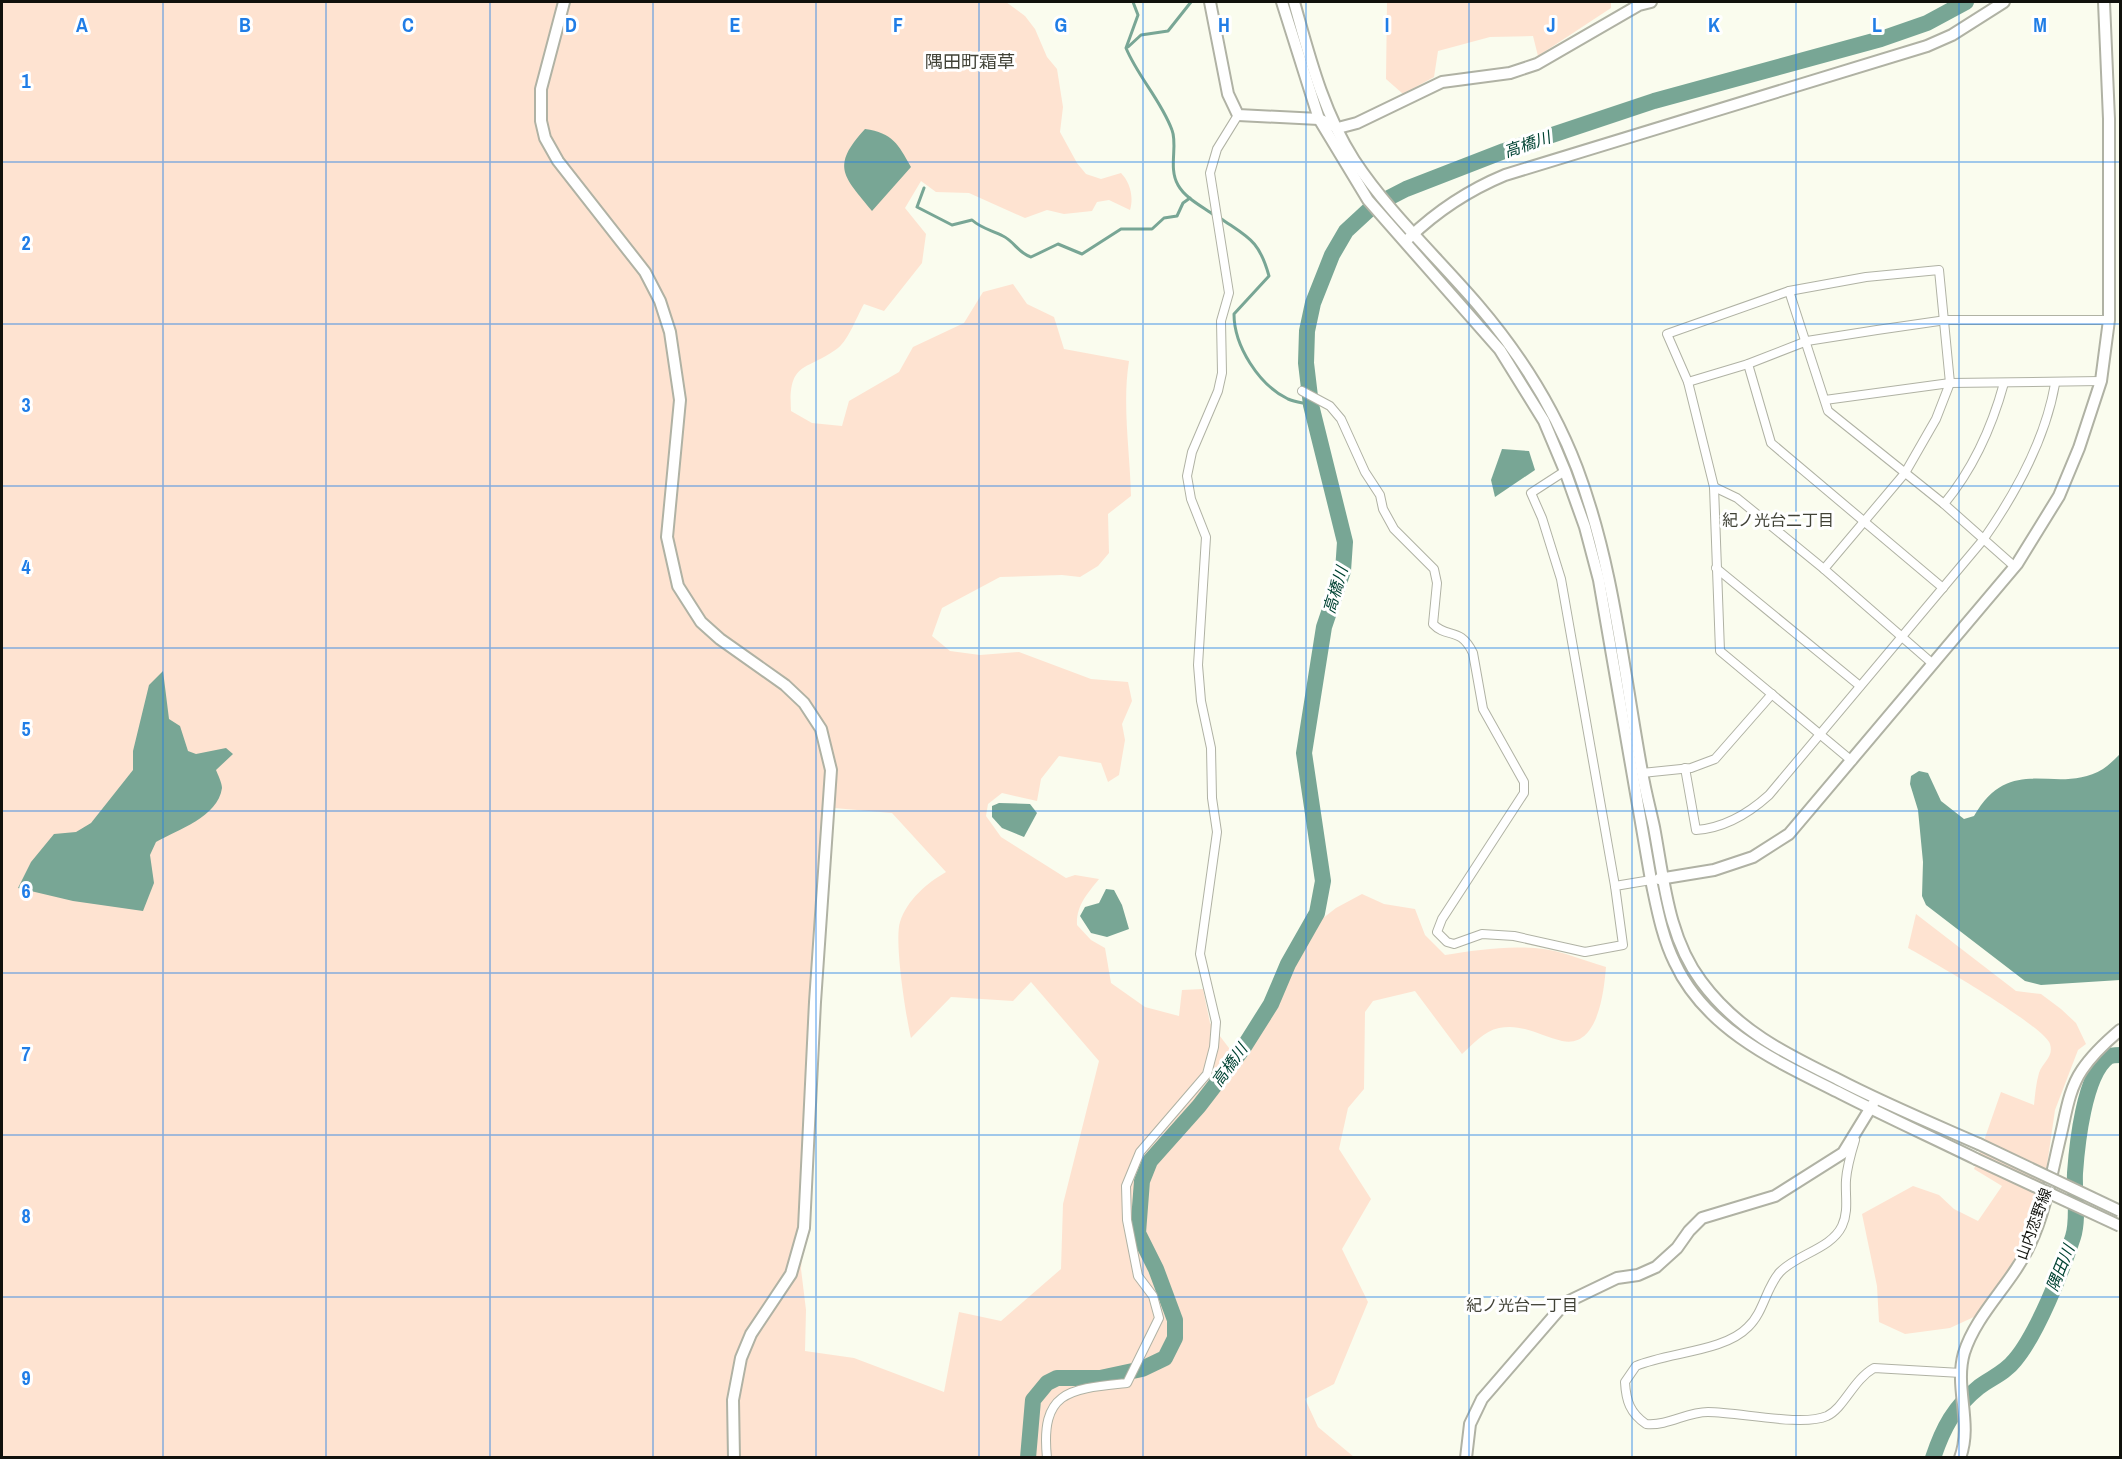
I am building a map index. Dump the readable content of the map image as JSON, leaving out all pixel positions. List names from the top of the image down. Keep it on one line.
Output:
{"streets":{"street":["山内恋野線"]},"districts":["隅田町霜草","紀ノ光台二丁目","紀ノ光台一丁目"],"water":["高橋川","隅田川"],"grid":{"columns":["A","B","C","D","E","F","G","H","I","J","K","L","M"],"rows":["1","2","3","4","5","6","7","8","9"]}}
